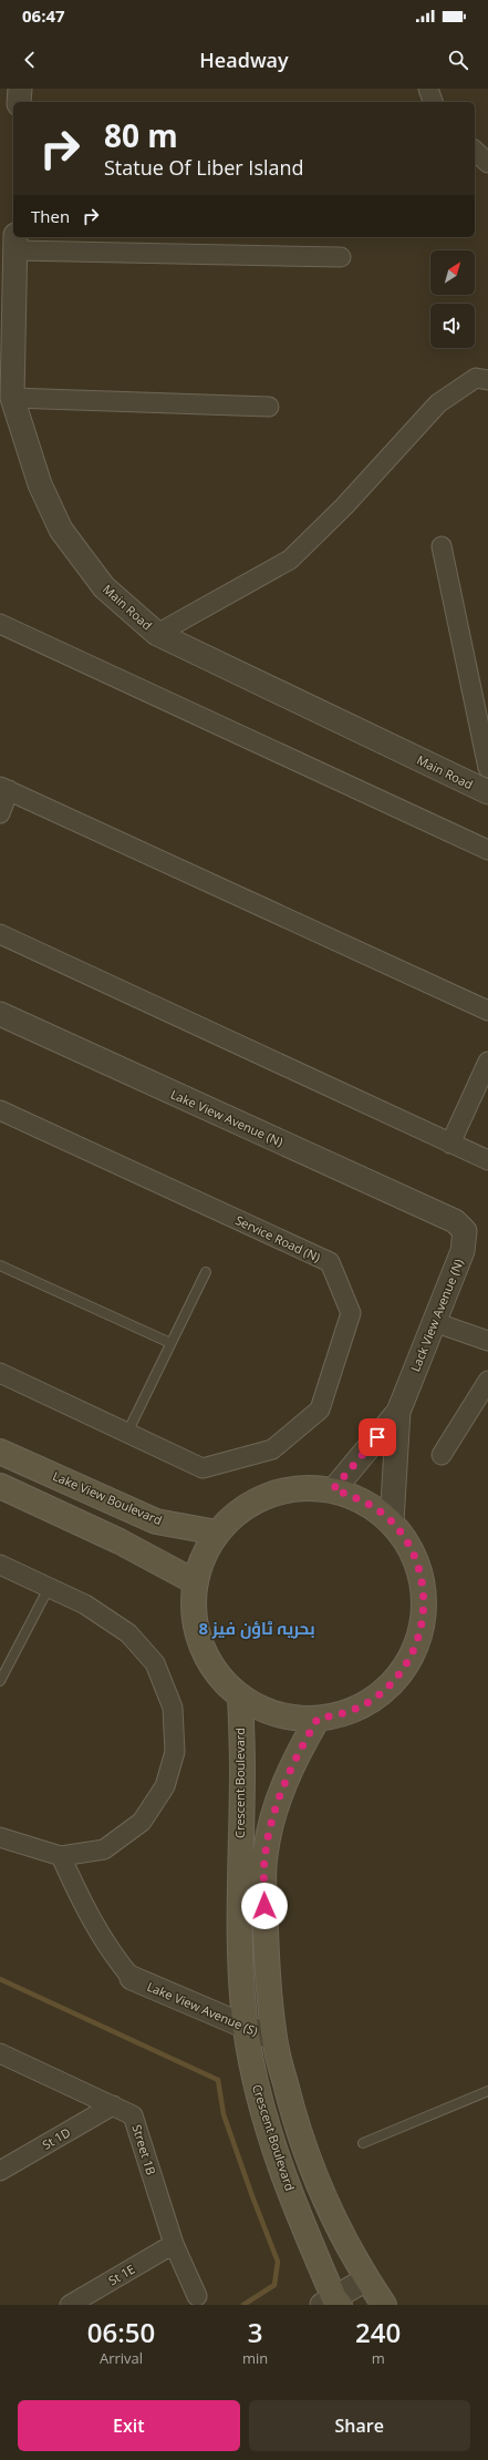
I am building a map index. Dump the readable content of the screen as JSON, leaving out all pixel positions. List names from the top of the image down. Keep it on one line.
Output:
{"streets":{"main road":["Lake View Boulevard","Crescent Boulevard"],"street":["Main Road","Lake View Avenue (N)","Service Road (N)","Lack View Avenue (N)","Lake View Avenue (S)","St 1D","Street 1B","St 1E"]},"crossings":[["Lake View Avenue (N)","Lack View Avenue (N)"],["Crescent Boulevard","Lake View Avenue (S)"],["St 1D","Street 1B"],["Street 1B","St 1E"]],"districts":["بحریہ ٹاؤن فیز 8"],"north":"top right","page":{"status":"06:47","header":"Headway","turn":["80 m","Statue Of Liber Island"],"then":"Then","eta":["06:50","Arrival","3","min","240","m"],"buttons":["Exit","Share"]}}
